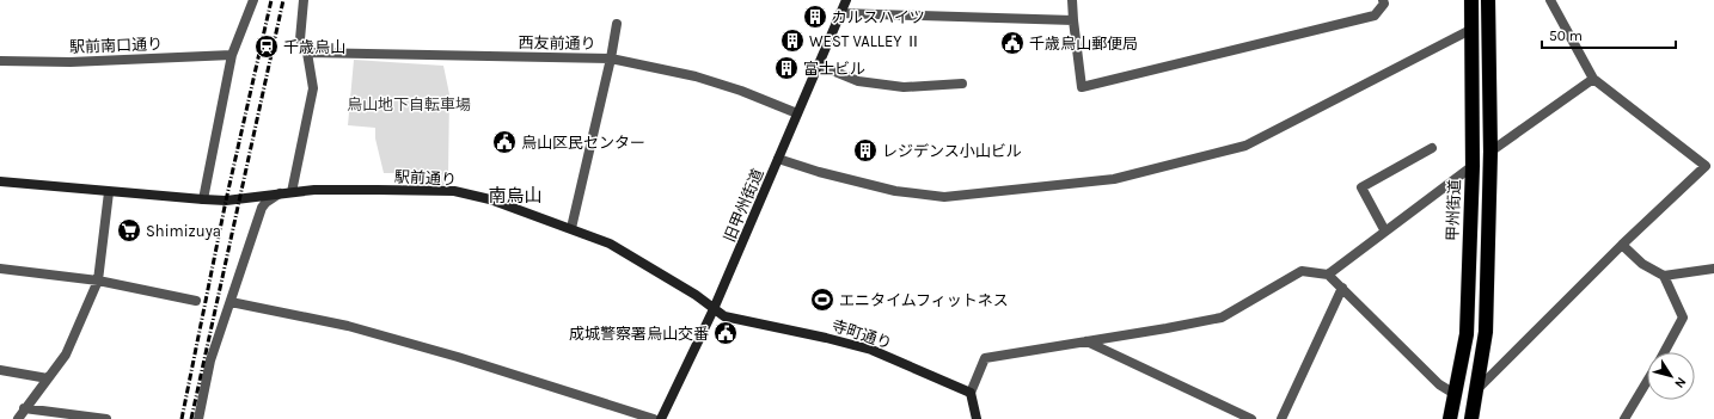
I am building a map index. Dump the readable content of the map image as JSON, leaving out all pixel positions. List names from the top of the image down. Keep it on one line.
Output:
{"streets":{"highway":["甲州街道"],"street":["西友前通り","駅前南口通り","駅前通り","旧甲州街道","寺町通り"]},"crossings":[["西友前通り","旧甲州街道"],["駅前通り","旧甲州街道"],["駅前通り","寺町通り"],["旧甲州街道","寺町通り"]],"districts":["南烏山"],"parks":["烏山地下自転車場"],"places":{"building":["カルスハイツ","WEST VALLEY Ⅱ","富士ビル","レジデンス小山ビル"],"public building":["千歳烏山郵便局","烏山区民センター","成城警察署烏山交番"],"station":["千歳烏山"],"supermarket":["Shimizuya"],"sports":["エニタイムフィットネス"]},"scale_bar":"50 m","north":"bottom right"}
